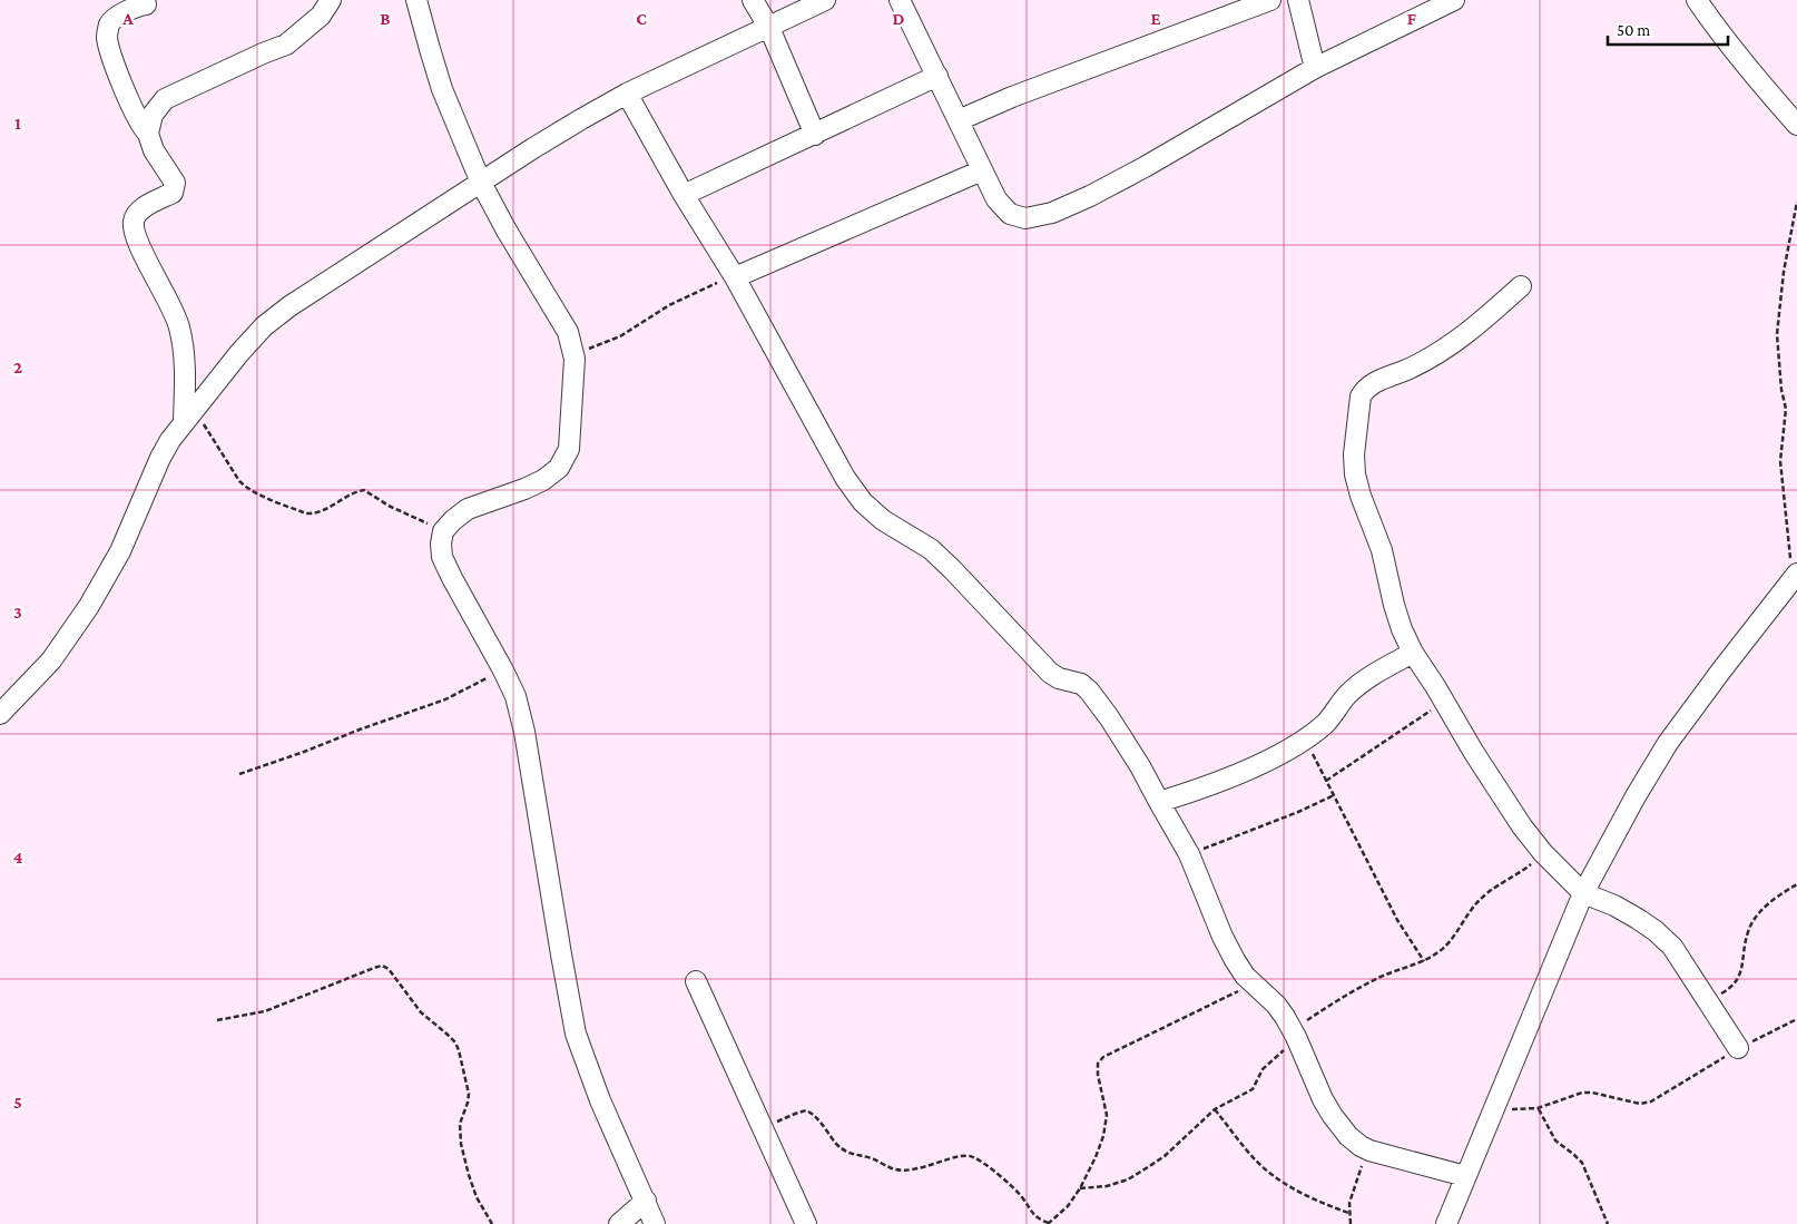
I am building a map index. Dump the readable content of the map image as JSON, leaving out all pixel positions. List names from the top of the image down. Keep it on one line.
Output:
{"scale_bar":"50 m","grid":{"columns":["A","B","C","D","E","F"],"rows":["1","2","3","4","5"]}}
